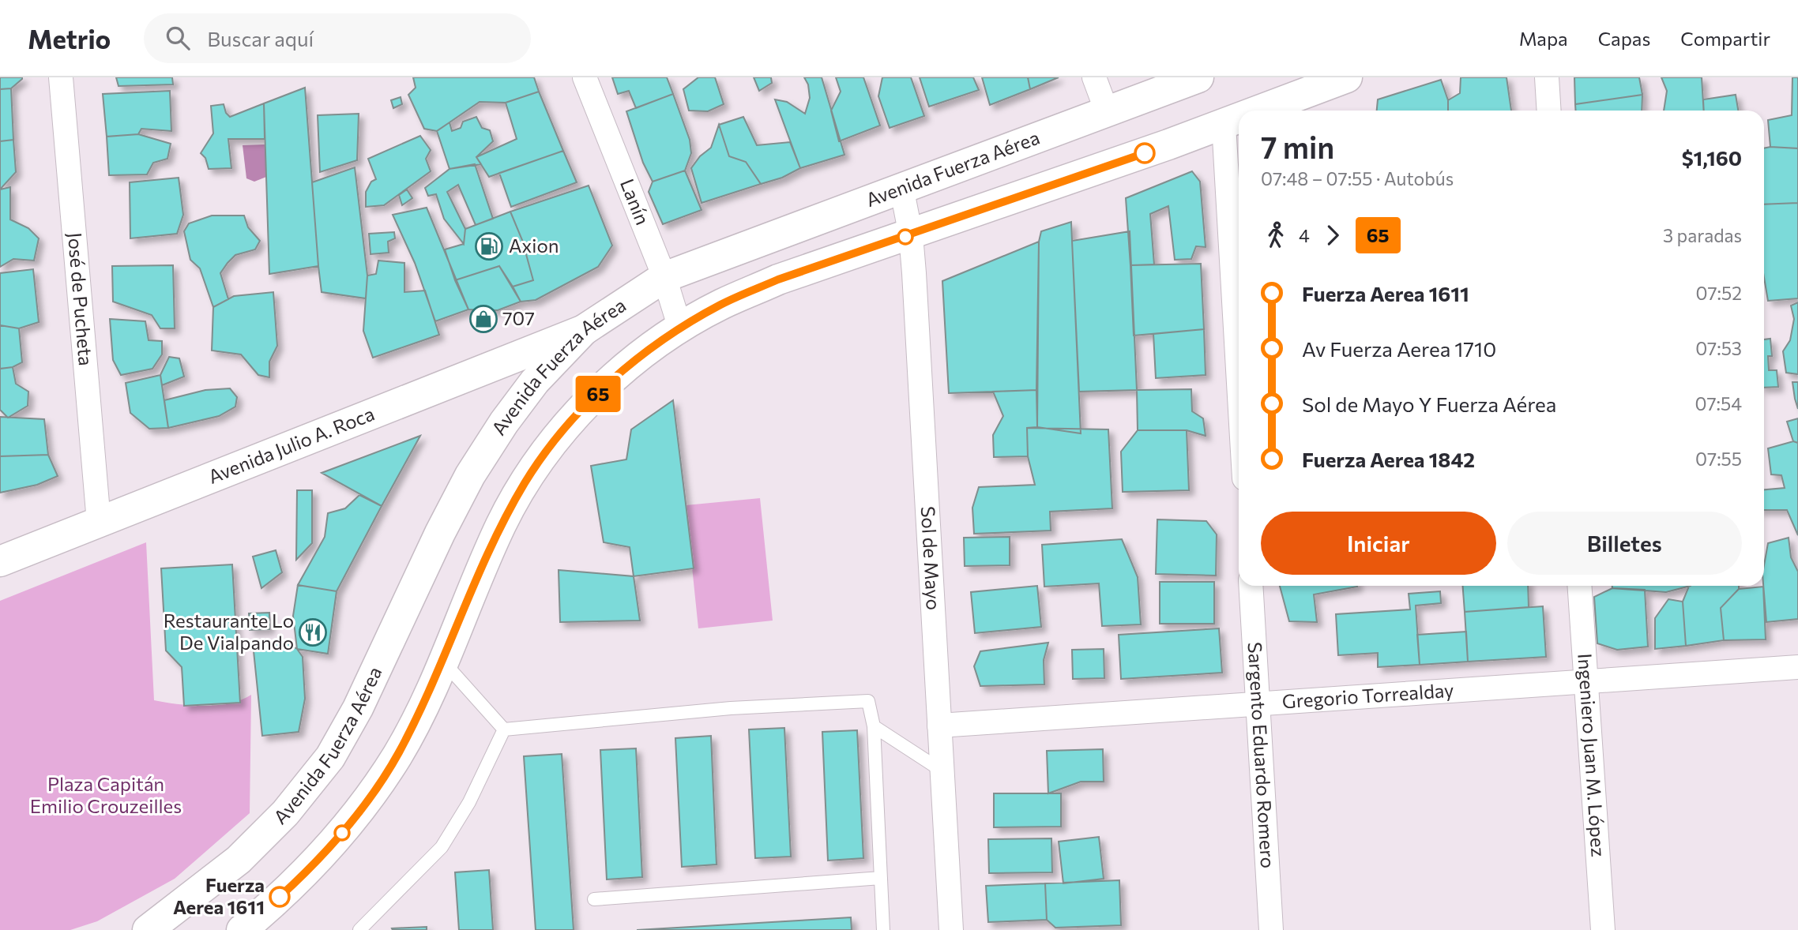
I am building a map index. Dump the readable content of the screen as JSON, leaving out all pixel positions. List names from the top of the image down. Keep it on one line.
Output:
{"streets":{"main road":["Avenida Fuerza Aérea","Avenida Julio A. Roca"],"street":["Lanín","José de Pucheta","Sol de Mayo","Gregorio Torrealday","Sargento Eduardo Romero","Ingeniero Juan M. López"]},"crossings":[["Avenida Fuerza Aérea","Lanín"],["Avenida Fuerza Aérea","Avenida Julio A. Roca"],["Avenida Fuerza Aérea","Sol de Mayo"],["José de Pucheta","Avenida Julio A. Roca"],["Sol de Mayo","Gregorio Torrealday"],["Gregorio Torrealday","Sargento Eduardo Romero"],["Gregorio Torrealday","Ingeniero Juan M. López"]],"parks":["Plaza Capitán Emilio Crouzeilles"],"places":{"fuel station":["Axion"],"shop":["707"],"restaurant":["Restaurante Lo De Vialpando"],"other":["Fuerza Aerea 1611"]},"lines":["bus line 65"],"page":{"header":"Metrio","search":"Buscar aquí","nav":["Mapa","Capas","Compartir"],"on_map":"65","heading":["7 min","07:48 – 07:55 · Autobús","$1,160"],"legs":["4","65","3 paradas"],"list":[{"name":"Fuerza Aerea 1611","value":"07:52"},{"name":"Av Fuerza Aerea 1710","value":"07:53"},{"name":"Sol de Mayo Y Fuerza Aérea","value":"07:54"},{"name":"Fuerza Aerea 1842","value":"07:55"}],"buttons":["Iniciar","Billetes"]}}
